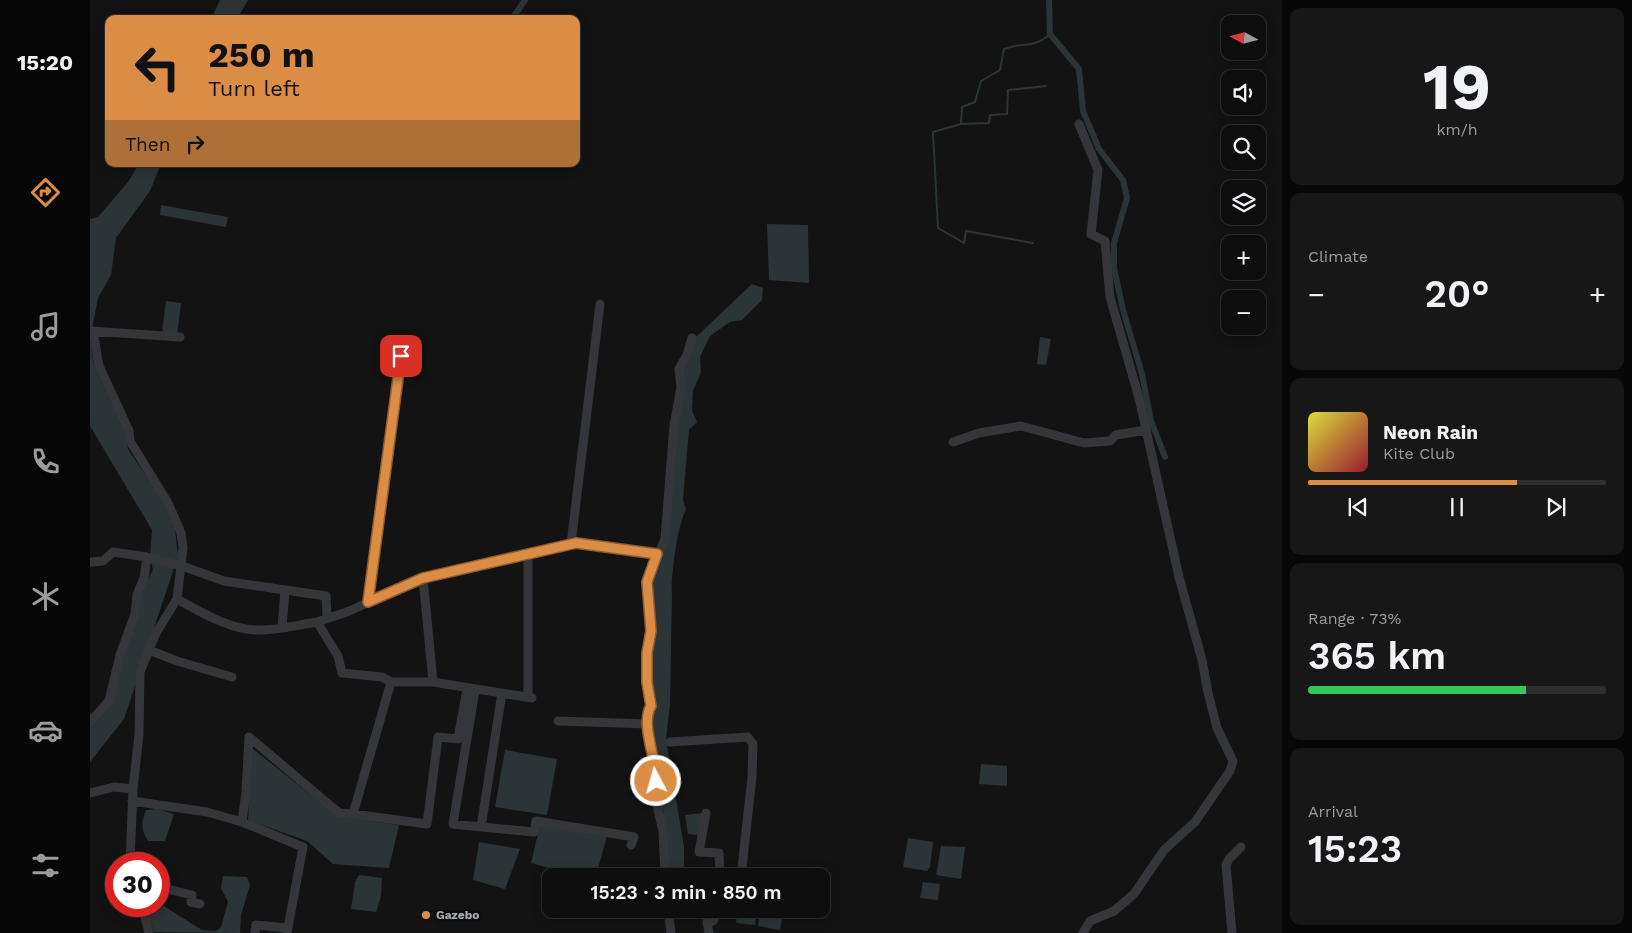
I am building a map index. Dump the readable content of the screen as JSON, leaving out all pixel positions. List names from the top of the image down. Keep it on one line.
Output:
{"places":["Gazebo"],"north":"left","page":{"tabs":"15:20","tile":[["19","km/h"],"Climate",["Range · 73%","365 km"],["Arrival","15:23"]],"map_buttons":["+","−"],"turn":["250 m","Turn left"],"then":"Then","heat":["−","20°","+"],"song":["Neon Rain","Kite Club"],"limit":"30","trip":"15:23 · 3 min · 850 m"}}
